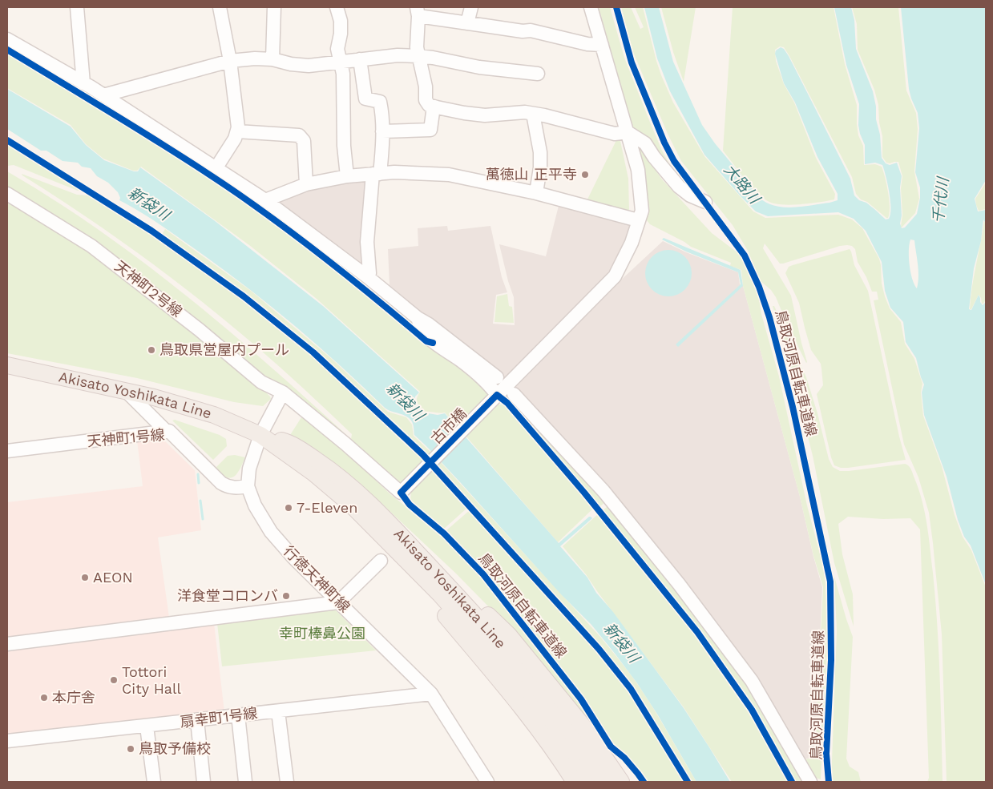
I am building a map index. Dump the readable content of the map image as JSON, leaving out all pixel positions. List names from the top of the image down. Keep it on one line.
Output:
{"streets":{"main road":["Akisato Yoshikata Line"],"street":["天神町2号線","古市橋","天神町1号線","行徳天神町線","扇幸町1号線"],"cycle path":["鳥取河原自転車道線"]},"crossings":[["天神町2号線","古市橋"],["天神町2号線","行徳天神町線"],["Akisato Yoshikata Line","行徳天神町線"],["天神町1号線","行徳天神町線"],["行徳天神町線","扇幸町1号線"]],"water":["大路川","千代川","新袋川"],"parks":["幸町棒鼻公園"],"places":["萬徳山 正平寺","鳥取県営屋内プール","7-Eleven","AEON","洋食堂コロンバ","Tottori City Hall","本庁舎","鳥取予備校"]}
